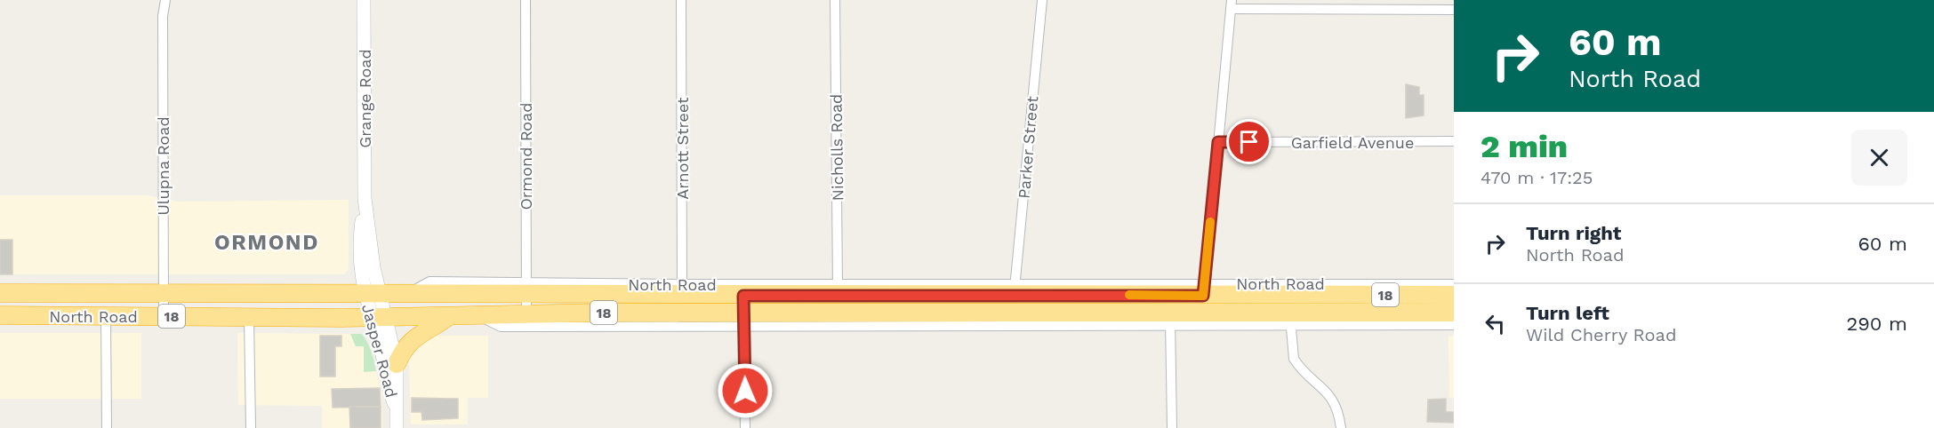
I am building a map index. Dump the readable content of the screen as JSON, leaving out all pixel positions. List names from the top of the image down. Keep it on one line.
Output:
{"streets":{"highway":["North Road","18"],"main road":["Grange Road","Jasper Road"],"street":["Garfield Avenue","Nicholls Road","Parker Street","Arnott Street","Ormond Road","Ulupna Road"]},"crossings":[["Grange Road","North Road"],["Grange Road","Jasper Road"],["Nicholls Road","North Road"],["Parker Street","North Road"],["Arnott Street","North Road"],["Ormond Road","North Road"],["Ulupna Road","North Road"],["North Road","Jasper Road"]],"districts":["ORMOND"],"page":{"turn":["60 m","North Road"],"heading":["2 min","470 m · 17:25"],"list":[{"name":"Turn right","note":"North Road","value":"60 m"},{"name":"Turn left","note":"Wild Cherry Road","value":"290 m"}]}}
